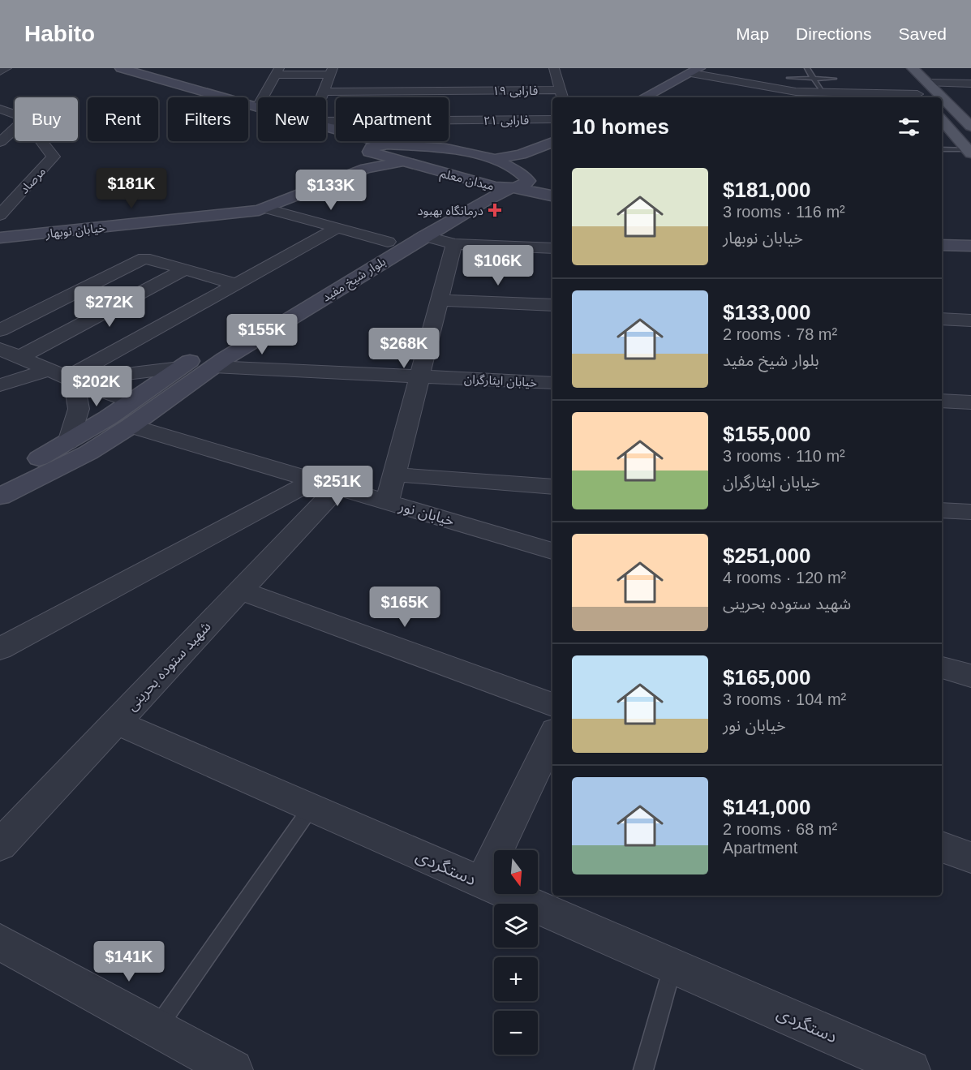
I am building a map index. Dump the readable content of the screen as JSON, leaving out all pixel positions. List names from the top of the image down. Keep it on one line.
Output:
{"streets":{"street":["فارابی ۱۹","فارابی ۲۱","میدان معلم","مرصاد","خیابان نوبهار","بلوار شیخ مفید","خیابان ایثارگران","خیابان نور","شهید ستوده بحرینی","دستگردی"]},"crossings":[["میدان معلم","بلوار شیخ مفید"],["بلوار شیخ مفید","خیابان ایثارگران"],["بلوار شیخ مفید","خیابان نور"],["خیابان نور","شهید ستوده بحرینی"],["شهید ستوده بحرینی","دستگردی"]],"places":{"health":["درمانگاه بهبود"]},"north":"bottom","page":{"header":"Habito","nav":["Map","Directions","Saved"],"chip":["Buy","Rent","Filters","New","Apartment"],"heading":"10 homes","list":[{"name":"$181,000","note":"3 rooms · 116 m² · خیابان نوبهار"},{"name":"$133,000","note":"2 rooms · 78 m² · بلوار شیخ مفید"},{"name":"$155,000","note":"3 rooms · 110 m² · خیابان ایثارگران"},{"name":"$251,000","note":"4 rooms · 120 m² · شهید ستوده بحرینی"},{"name":"$165,000","note":"3 rooms · 104 m² · خیابان نور"},{"name":"$141,000","note":"2 rooms · 68 m² · Apartment"}],"price":["$181K","$133K","$106K","$272K","$155K","$268K","$202K","$251K","$165K","$141K"],"map_buttons":["+","−"]}}
